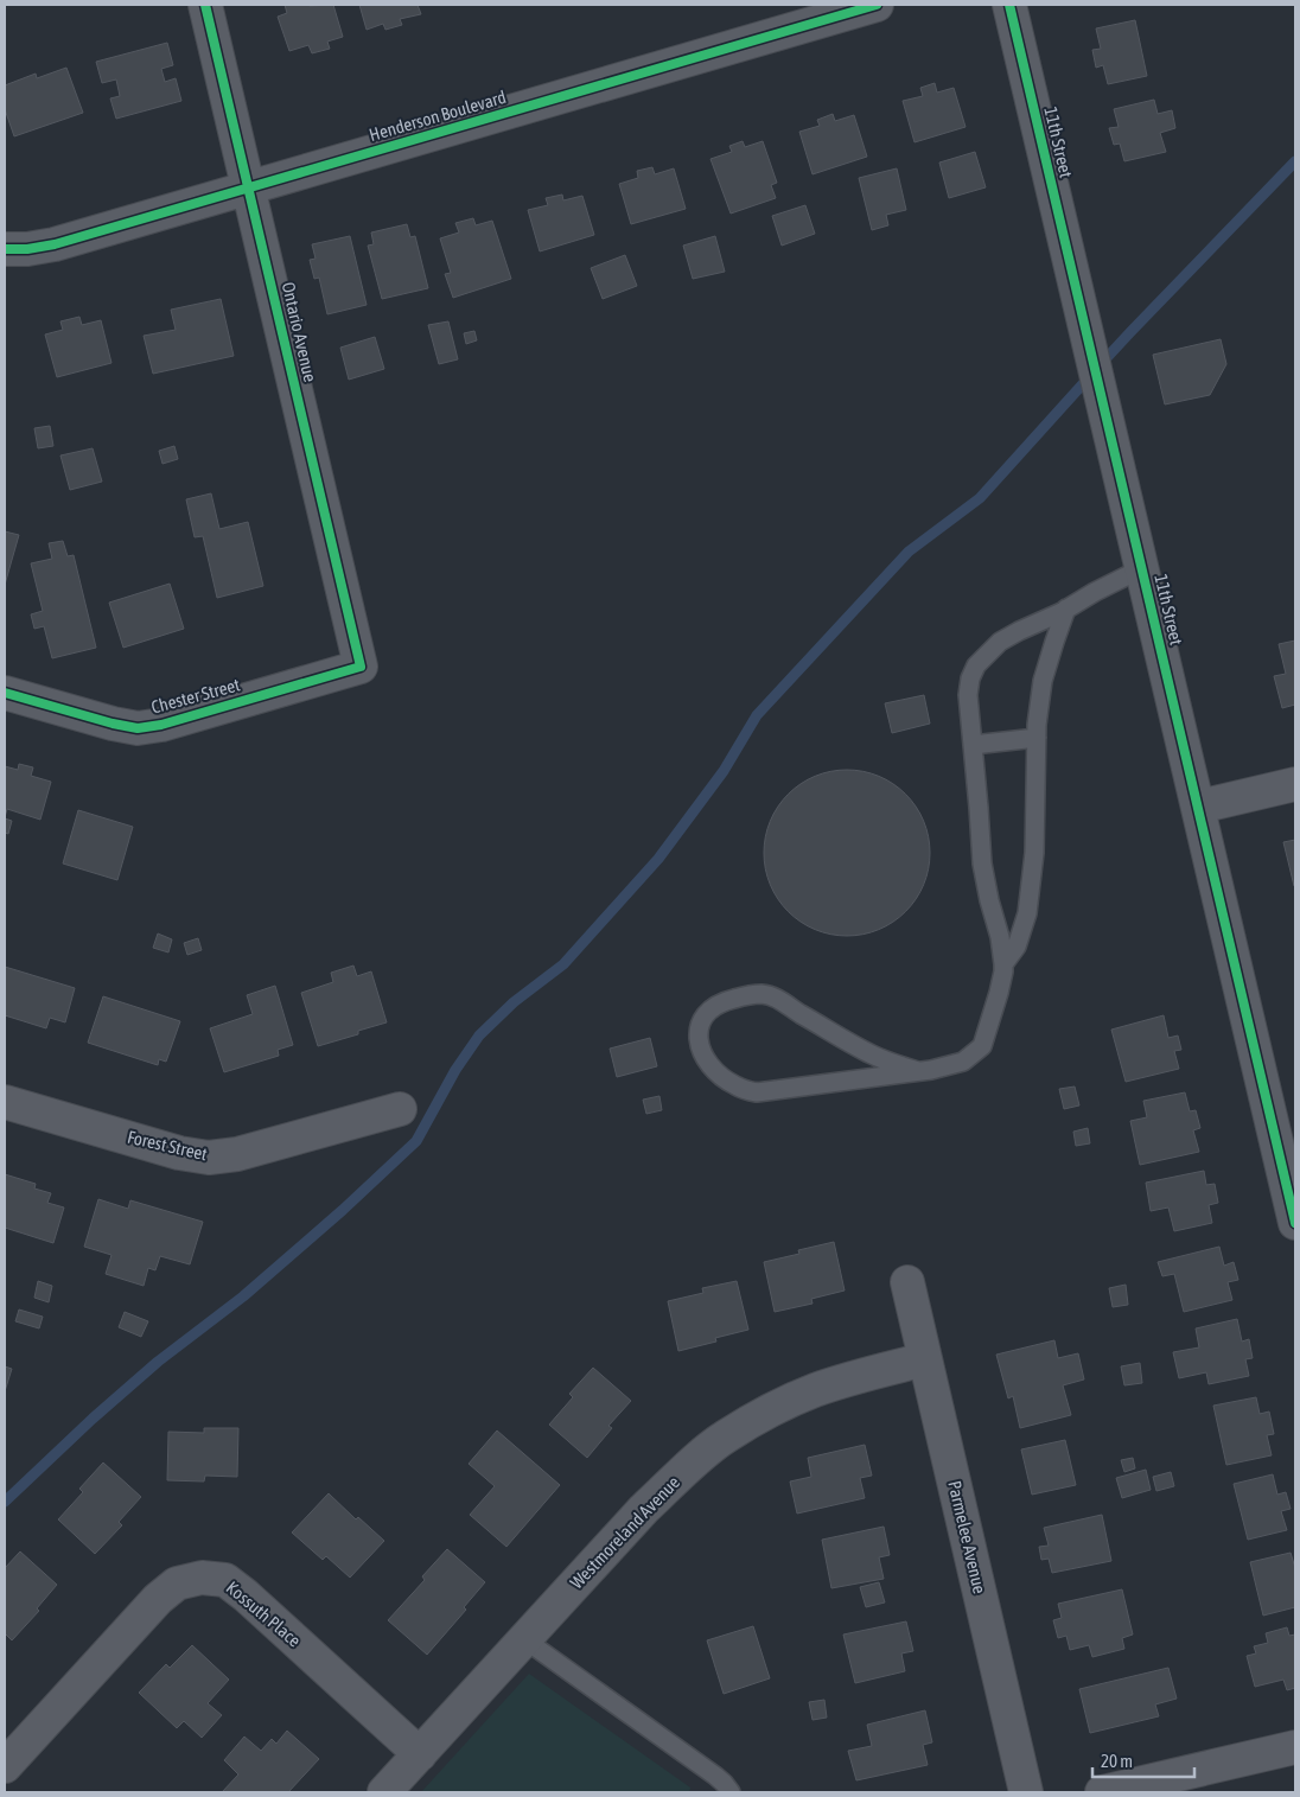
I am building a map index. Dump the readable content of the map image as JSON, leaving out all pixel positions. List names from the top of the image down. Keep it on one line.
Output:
{"streets":{"street":["Henderson Boulevard","11th Street","Ontario Avenue","Chester Street","Forest Street","Westmoreland Avenue","Parmelee Avenue","Kossuth Place"]},"crossings":[["Henderson Boulevard","Ontario Avenue"],["Ontario Avenue","Chester Street"],["Westmoreland Avenue","Parmelee Avenue"],["Westmoreland Avenue","Kossuth Place"]],"scale_bar":"20 m"}
